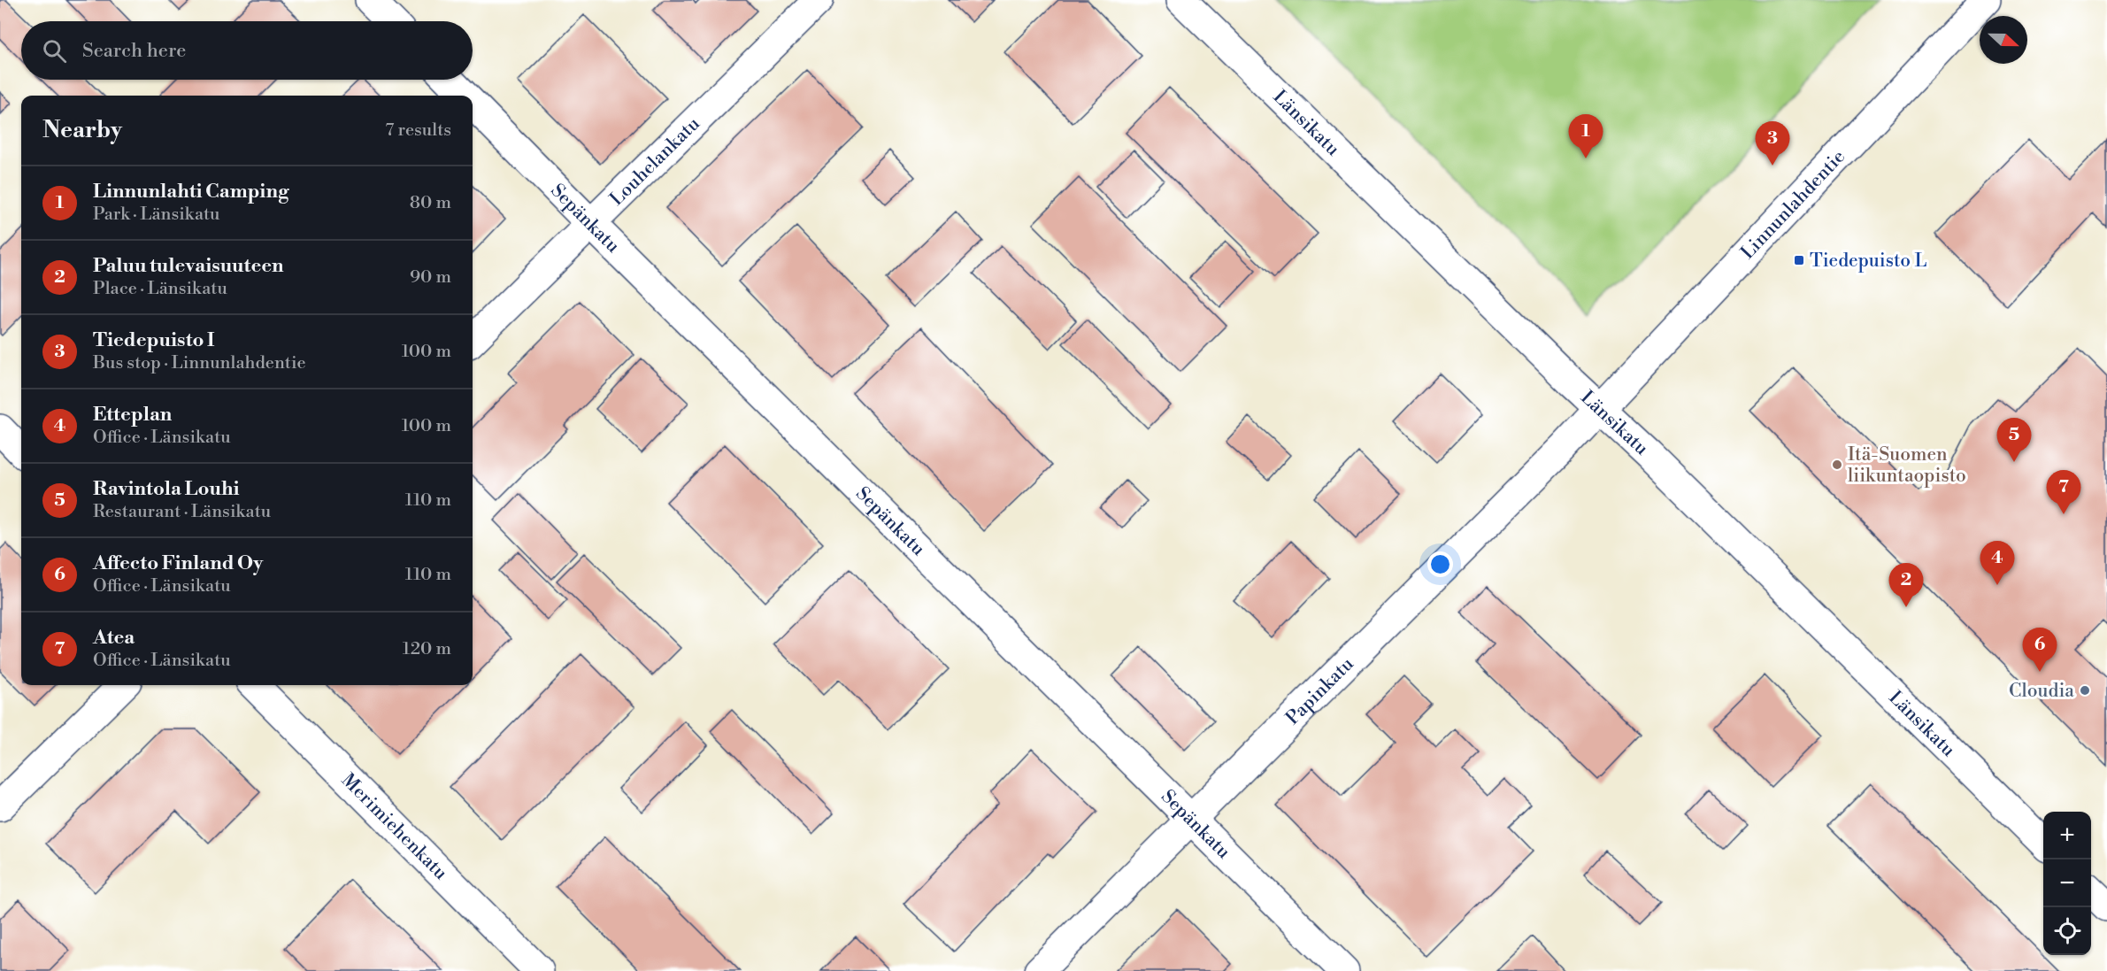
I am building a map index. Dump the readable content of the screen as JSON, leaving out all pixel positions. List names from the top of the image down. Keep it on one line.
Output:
{"streets":{"street":["Länsikatu","Louhelankatu","Linnunlahdentie","Sepänkatu","Papinkatu","Merimiehenkatu"]},"crossings":[["Länsikatu","Linnunlahdentie"],["Länsikatu","Papinkatu"],["Louhelankatu","Sepänkatu"],["Linnunlahdentie","Papinkatu"],["Sepänkatu","Papinkatu"]],"places":{"transit":["Tiedepuisto L"],"other":["Itä-Suomen liikuntaopisto","Cloudia"]},"north":"right","page":{"search":"Search here","heading":["Nearby","7 results"],"pins":["1","3","5","7","4","2","6"],"list":[{"mark":"1","name":"Linnunlahti Camping","note":"Park · Länsikatu","value":"80 m"},{"mark":"2","name":"Paluu tulevaisuuteen","note":"Place · Länsikatu","value":"90 m"},{"mark":"3","name":"Tiedepuisto I","note":"Bus stop · Linnunlahdentie","value":"100 m"},{"mark":"4","name":"Etteplan","note":"Office · Länsikatu","value":"100 m"},{"mark":"5","name":"Ravintola Louhi","note":"Restaurant · Länsikatu","value":"110 m"},{"mark":"6","name":"Affecto Finland Oy","note":"Office · Länsikatu","value":"110 m"},{"mark":"7","name":"Atea","note":"Office · Länsikatu","value":"120 m"}],"map_buttons":["+","−"]}}
